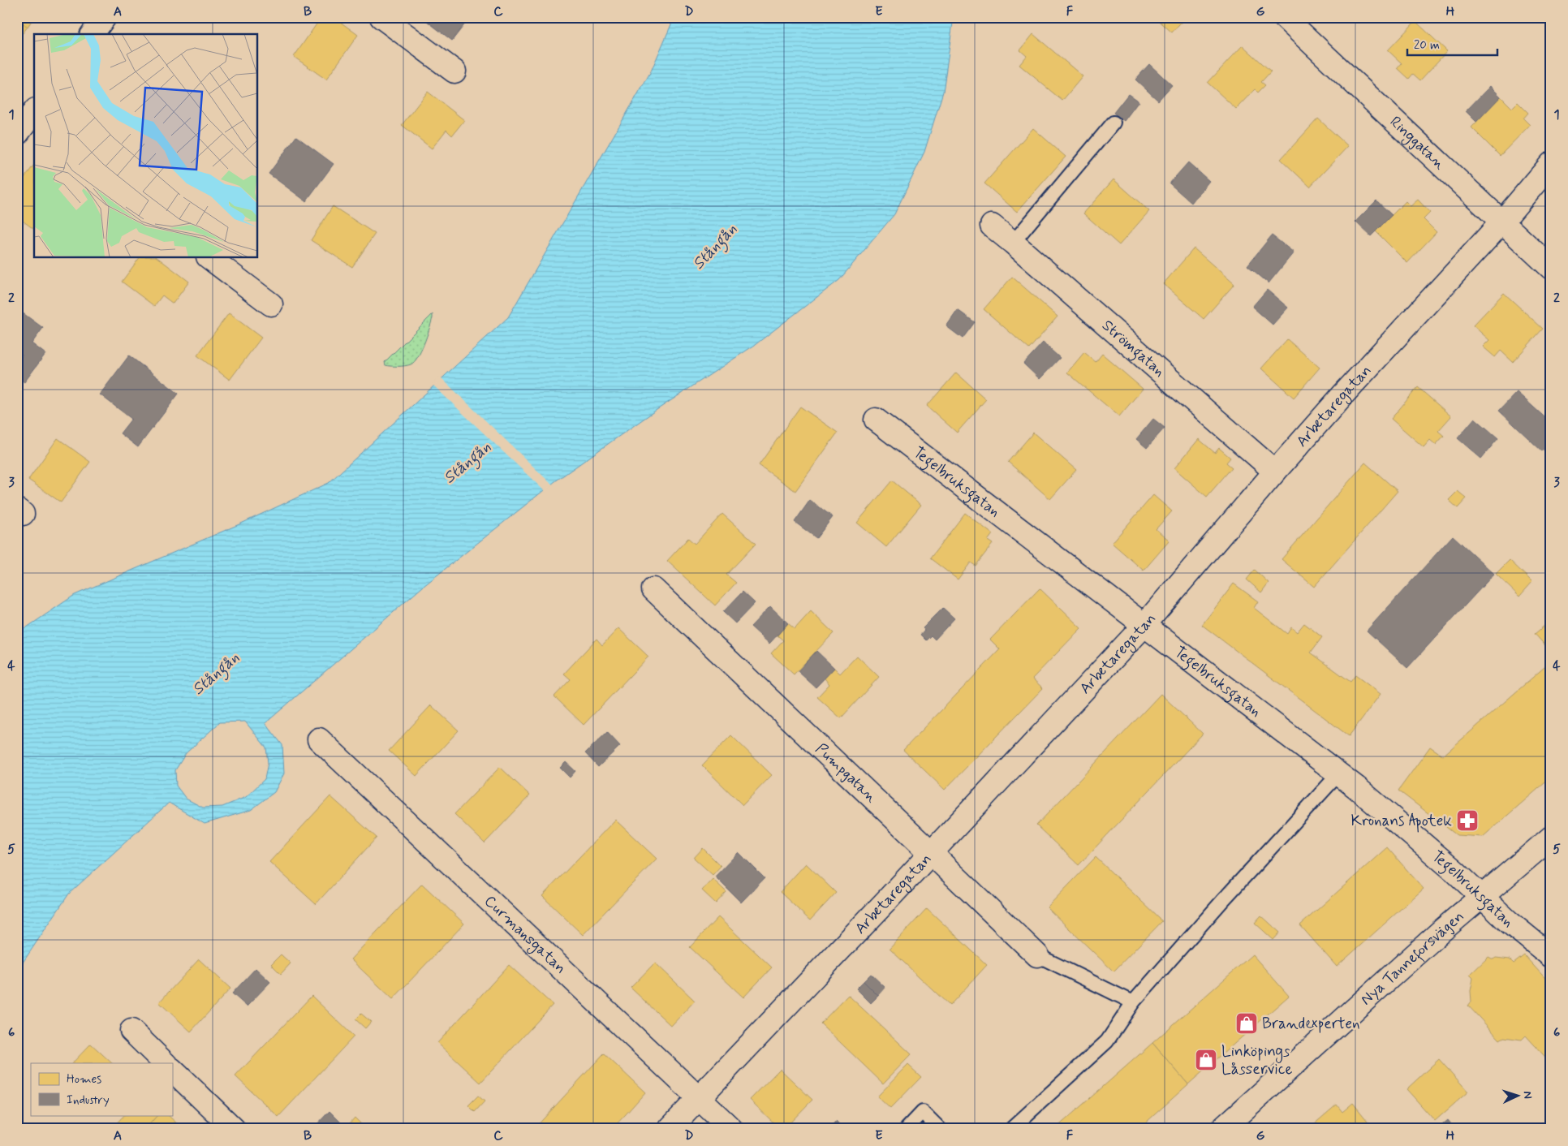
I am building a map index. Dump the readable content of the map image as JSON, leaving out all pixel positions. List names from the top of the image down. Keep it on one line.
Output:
{"streets":{"street":["Ringgatan","Strömgatan","Arbetaregatan","Tegelbruksgatan","Pumpgatan","Curmansgatan","Nya Tanneforsvägen"]},"crossings":[["Ringgatan","Arbetaregatan"],["Strömgatan","Arbetaregatan"],["Arbetaregatan","Tegelbruksgatan"],["Arbetaregatan","Pumpgatan"],["Arbetaregatan","Curmansgatan"],["Tegelbruksgatan","Nya Tanneforsvägen"]],"water":["Stångån"],"places":{"pharmacy":["Kronans Apotek"],"shop":["Brandexperten","Linköpings Låsservice"]},"legend":["Homes","Industry"],"scale_bar":"20 m","north":"right","grid":{"columns":["A","B","C","D","E","F","G","H"],"rows":["1","2","3","4","5","6"]}}
